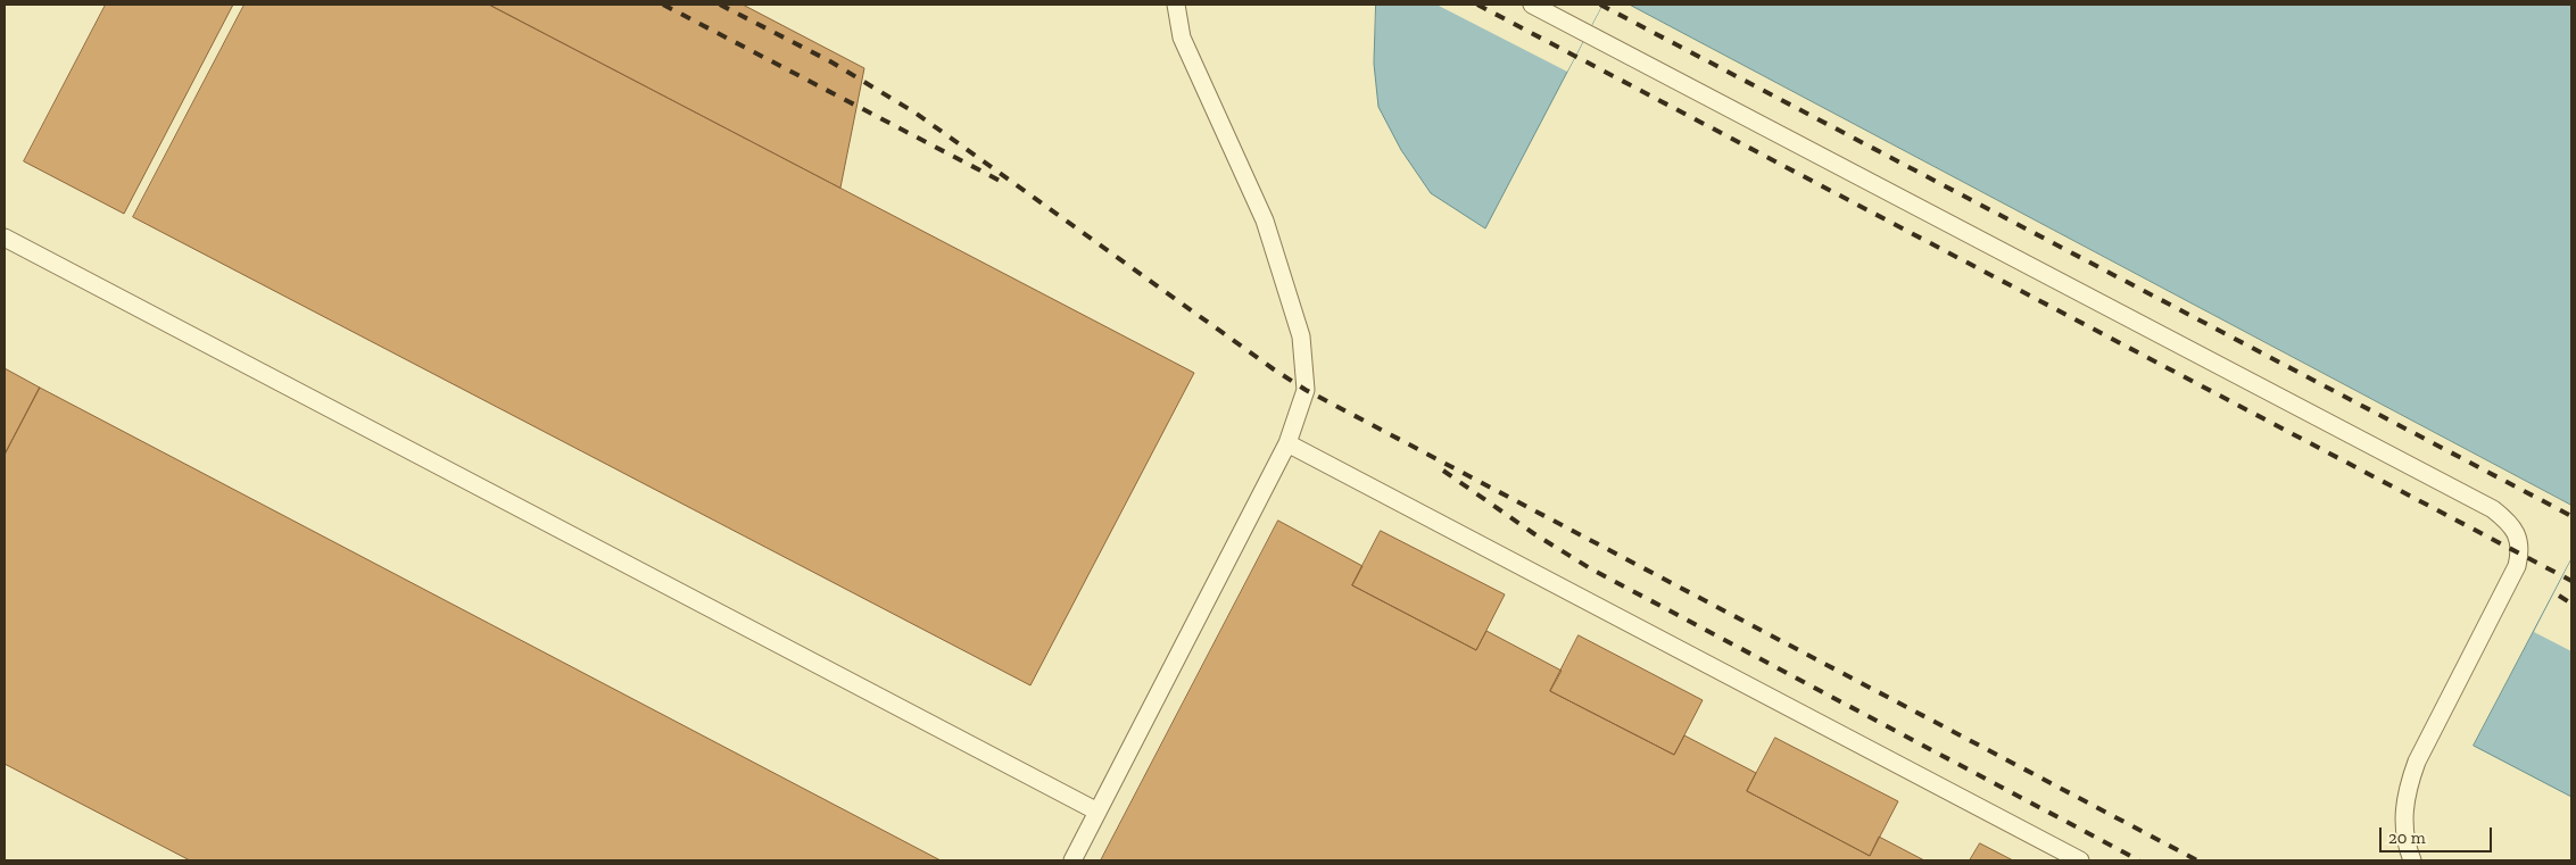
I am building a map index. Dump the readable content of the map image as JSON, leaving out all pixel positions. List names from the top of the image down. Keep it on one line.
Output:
{"scale_bar":"20 m"}
